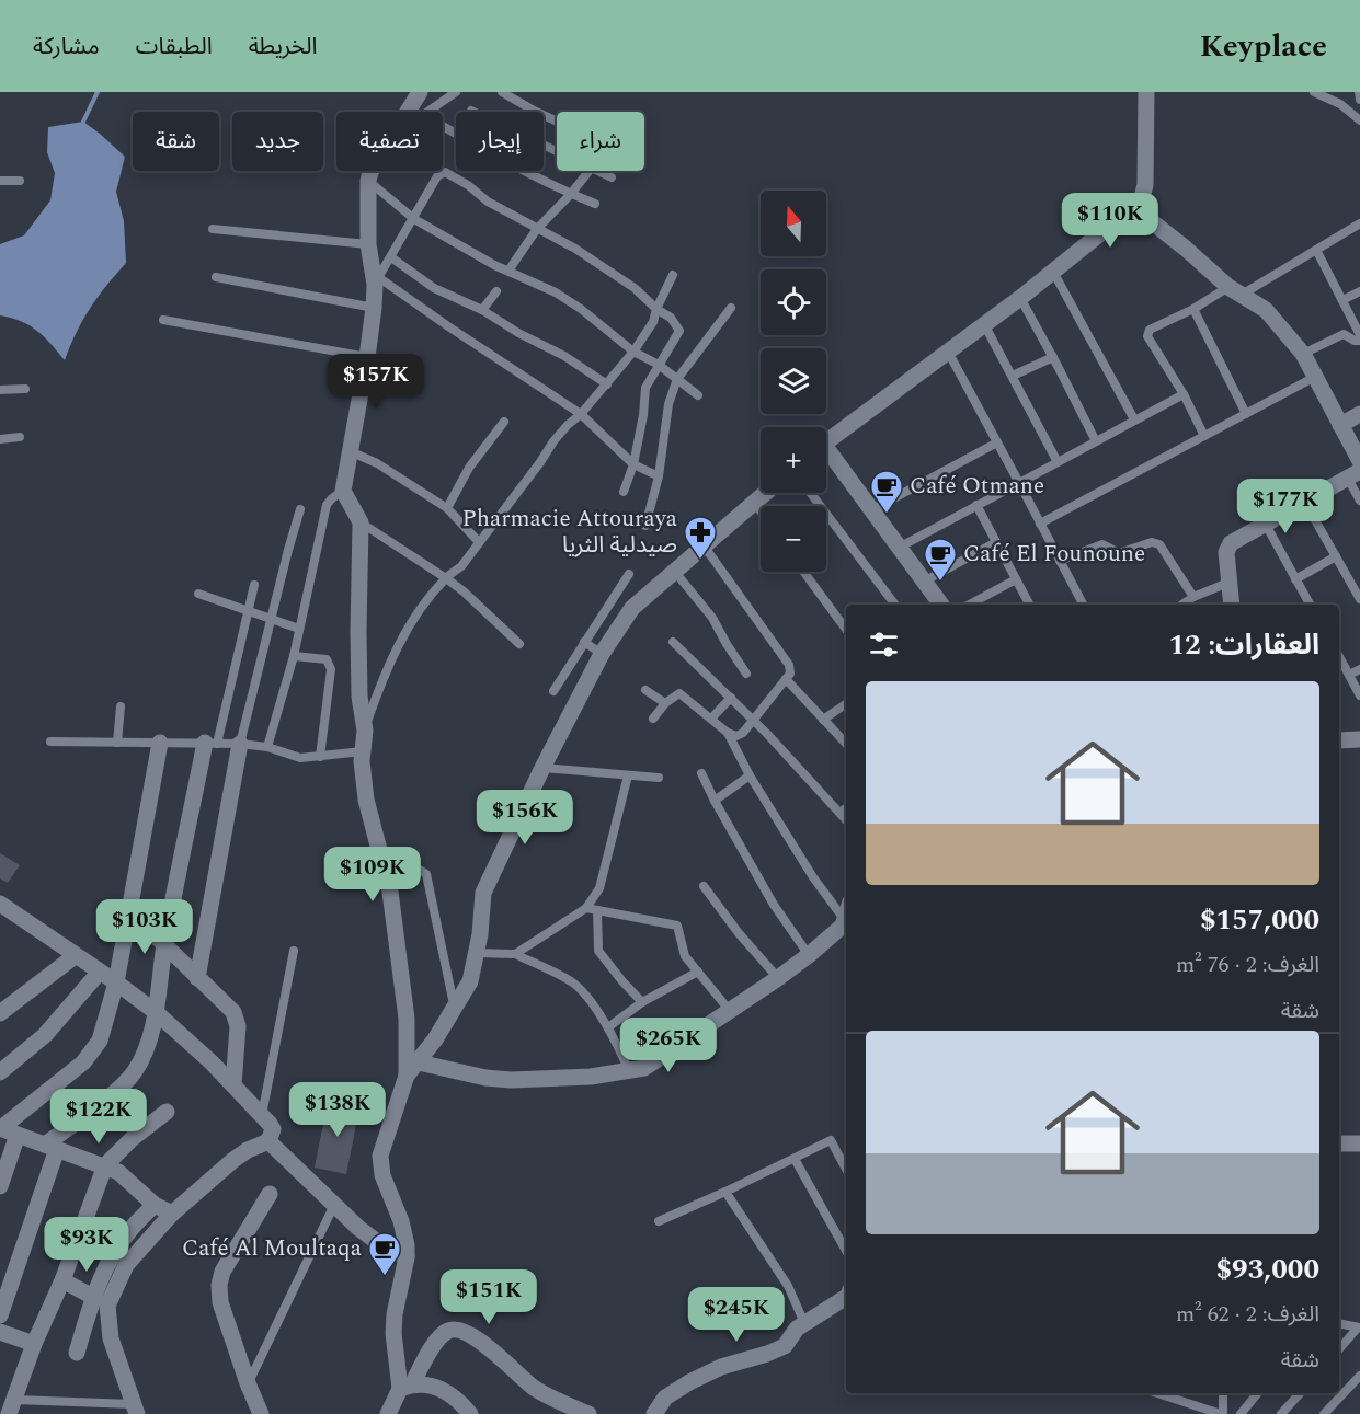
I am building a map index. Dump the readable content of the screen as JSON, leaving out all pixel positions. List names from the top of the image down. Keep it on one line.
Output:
{"places":{"cafe":["Café Otmane","Café El Founoune","Café Al Moultaqa"],"pharmacy":["Pharmacie Attouraya صيدلية الثريا"]},"north":"top","page":{"header":"Keyplace","nav":["الخريطة","الطبقات","مشاركة"],"chip":["شراء","إيجار","تصفية","جديد","شقة"],"map_buttons":["+","−"],"price":["$110K","$157K","$177K","$156K","$109K","$103K","$265K","$138K","$122K","$93K","$151K","$245K"],"heading":"العقارات: 12","list":[{"name":"$157,000","note":"الغرف: 2 · 76 m² · شقة"},{"name":"$93,000","note":"الغرف: 2 · 62 m² · شقة"}]}}
